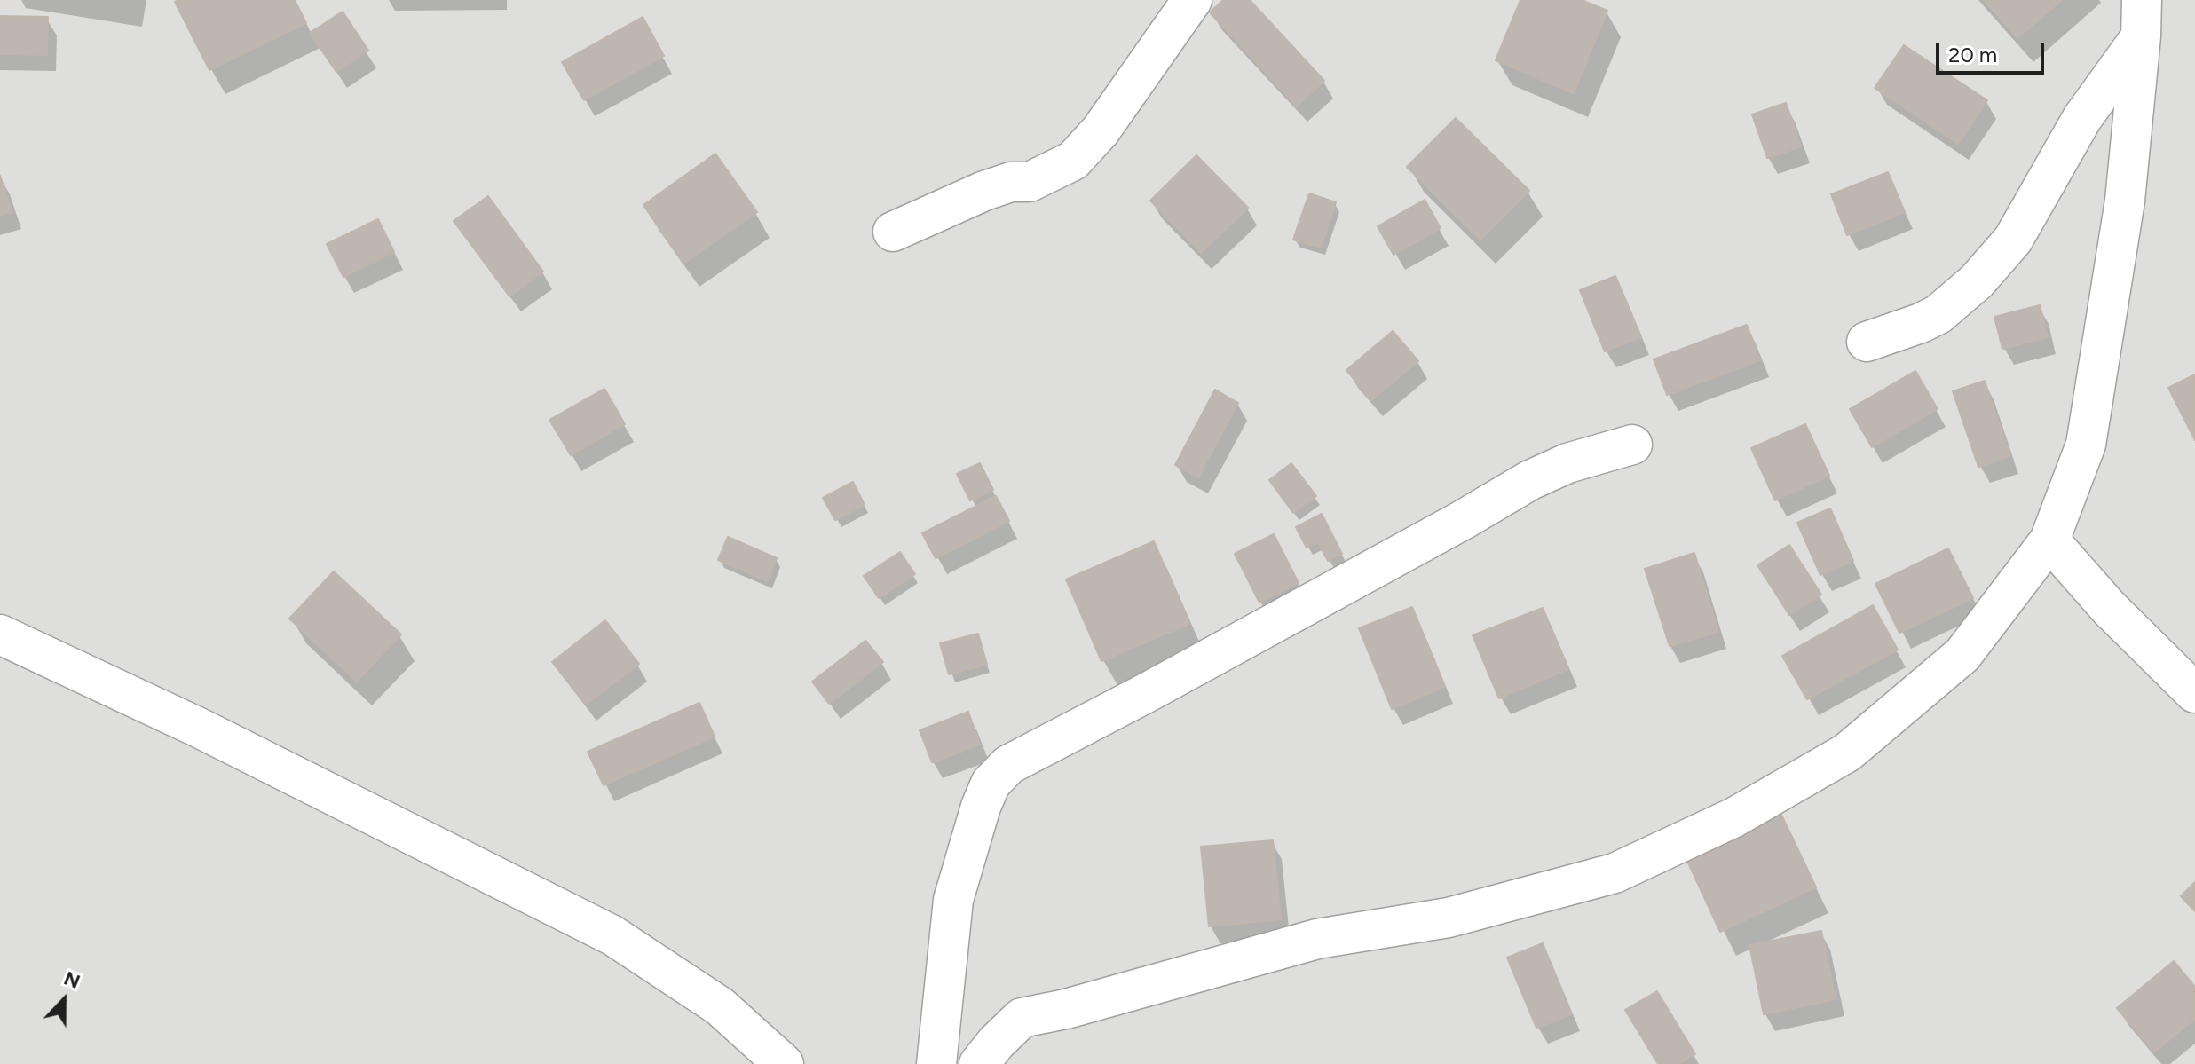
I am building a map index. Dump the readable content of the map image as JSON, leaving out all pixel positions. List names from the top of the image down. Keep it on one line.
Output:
{"scale_bar":"20 m","north":"top"}
